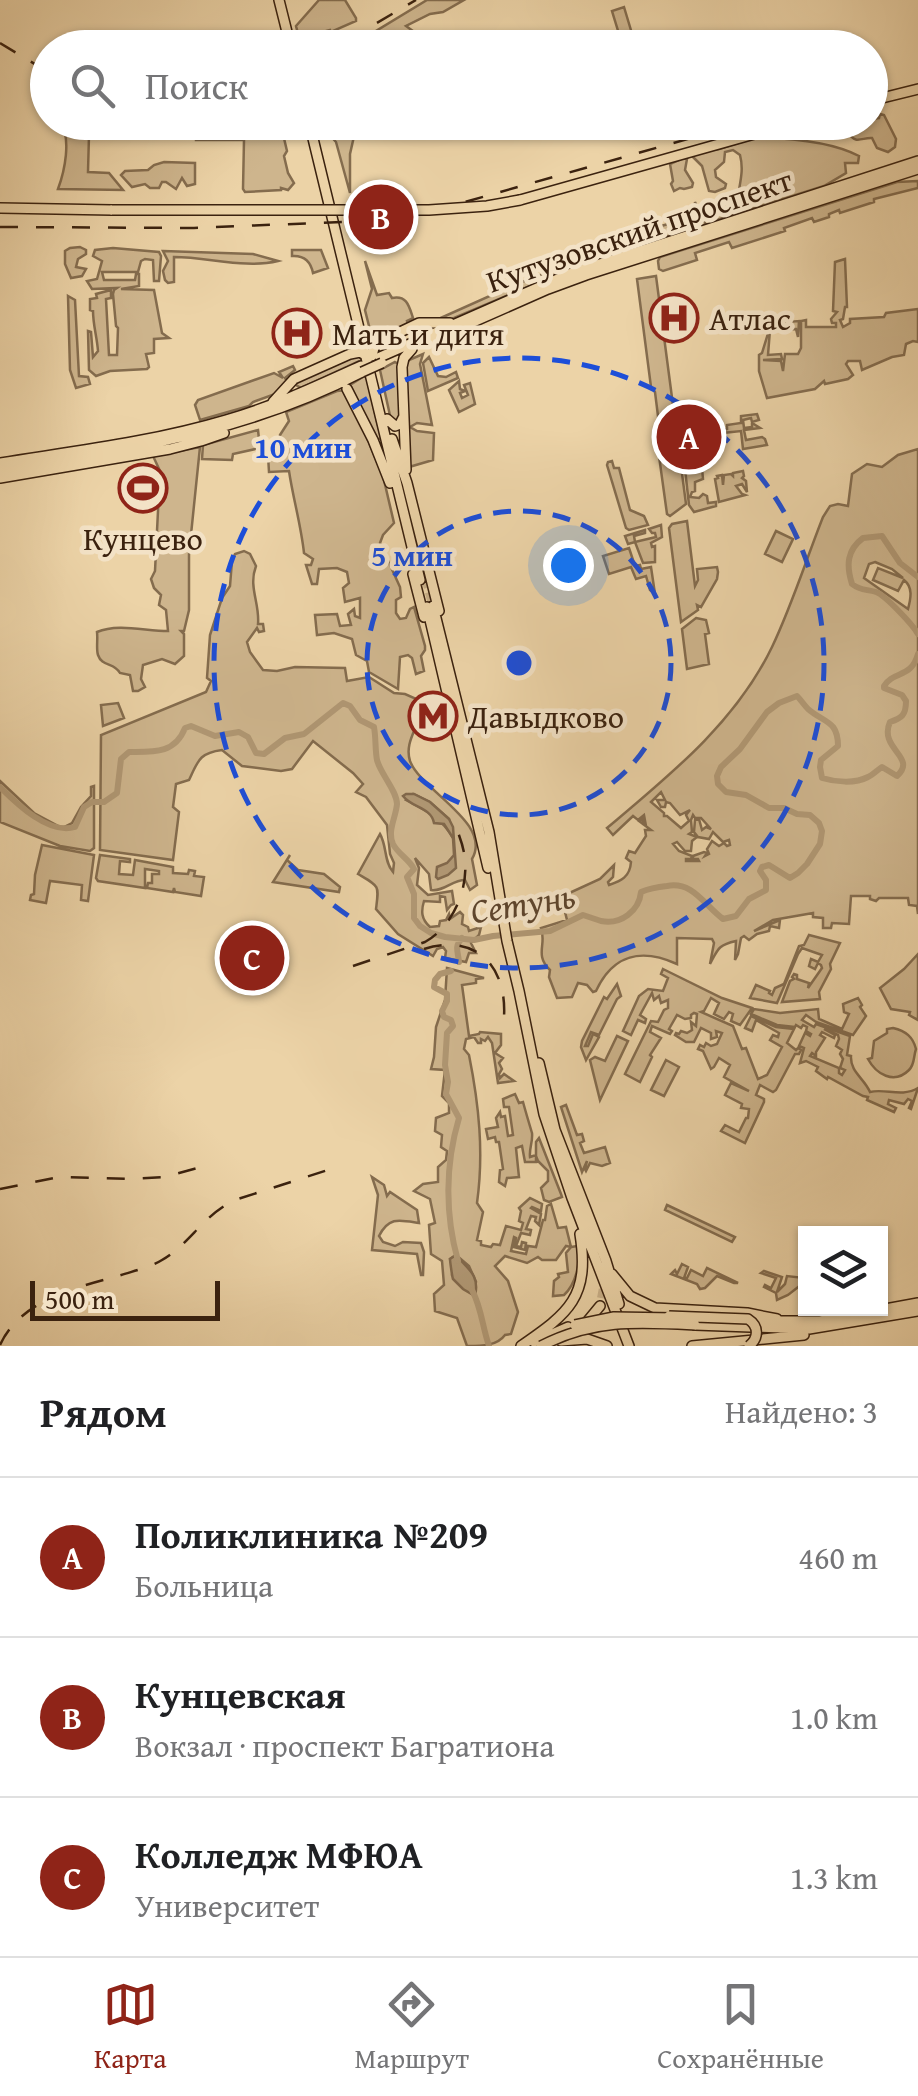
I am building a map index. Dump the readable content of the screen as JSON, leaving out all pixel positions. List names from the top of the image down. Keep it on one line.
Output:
{"streets":{"main road":["Кутузовский проспект"]},"water":["Сетунь"],"places":{"hospital":["Атлас","Мать и дитя"],"sports":["Кунцево"],"metro station":["Давыдково"]},"scale_bar":"500 m","page":{"search":"Поиск","pins":["B","A","C"],"scale":"500 m","heading":["Рядом","Найдено: 3"],"list":[{"mark":"A","name":"Поликлиника №209","note":"Больница","value":"460 m"},{"mark":"B","name":"Кунцевская","note":"Вокзал · проспект Багратиона","value":"1.0 km"},{"mark":"C","name":"Колледж МФЮА","note":"Университет","value":"1.3 km"}],"nav":["Карта","Маршрут","Сохранённые"]},"rings":["10 мин","5 мин"]}
